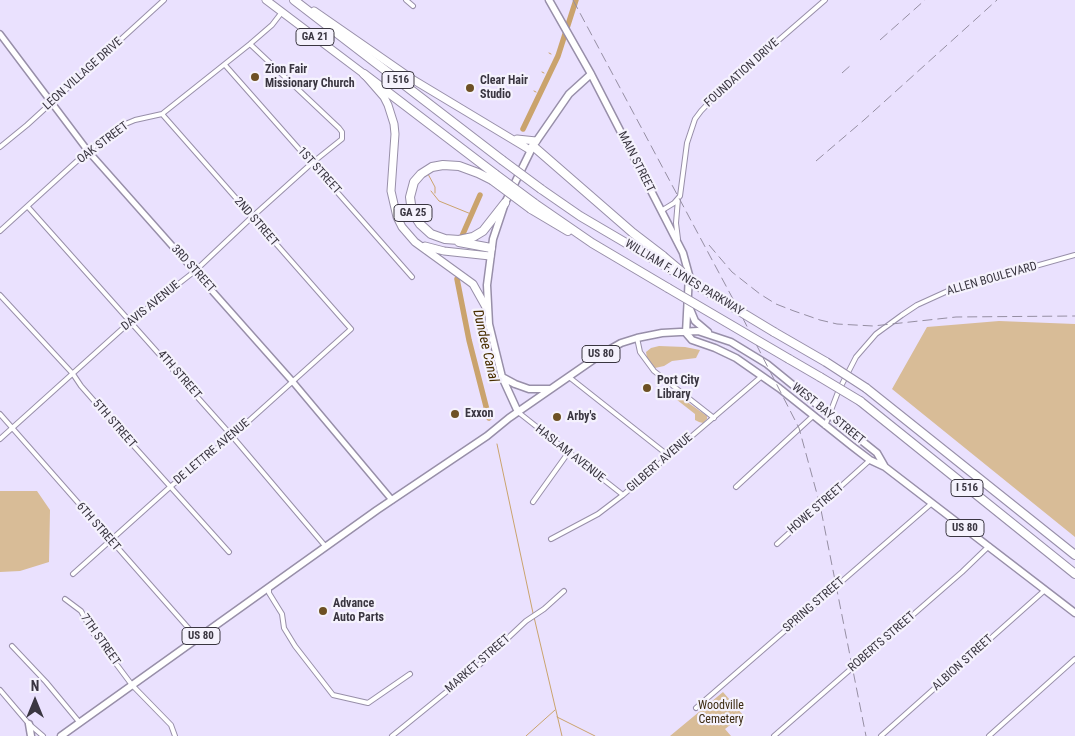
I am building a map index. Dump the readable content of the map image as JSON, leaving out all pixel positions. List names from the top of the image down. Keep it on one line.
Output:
{"streets":{"highway":["GA 21","I 516","GA 25","WILLIAM F. LYNES PARKWAY"],"main road":["MAIN STREET","US 80","WEST BAY STREET"],"street":["FOUNDATION DRIVE","LEON VILLAGE DRIVE","OAK STREET","1ST STREET","2ND STREET","3RD STREET","ALLEN BOULEVARD","DAVIS AVENUE","4TH STREET","5TH STREET","DE LETTRE AVENUE","HASLAM AVENUE","GILBERT AVENUE","HOWE STREET","6TH STREET","SPRING STREET","7TH STREET","ROBERTS STREET","ALBION STREET","MARKET STREET"]},"crossings":[["GA 21","OAK STREET"],["GA 21","WILLIAM F. LYNES PARKWAY"],["FOUNDATION DRIVE","MAIN STREET"],["LEON VILLAGE DRIVE","3RD STREET"],["OAK STREET","1ST STREET"],["OAK STREET","2ND STREET"],["OAK STREET","3RD STREET"],["OAK STREET","DAVIS AVENUE"],["OAK STREET","4TH STREET"],["MAIN STREET","US 80"],["1ST STREET","DAVIS AVENUE"],["GA 25","WILLIAM F. LYNES PARKWAY"],["2ND STREET","DAVIS AVENUE"],["2ND STREET","DE LETTRE AVENUE"],["3RD STREET","DAVIS AVENUE"],["3RD STREET","US 80"],["3RD STREET","DE LETTRE AVENUE"],["ALLEN BOULEVARD","WEST BAY STREET"],["DAVIS AVENUE","4TH STREET"],["DAVIS AVENUE","5TH STREET"],["DAVIS AVENUE","6TH STREET"],["US 80","4TH STREET"],["US 80","WEST BAY STREET"],["US 80","HASLAM AVENUE"],["US 80","GILBERT AVENUE"],["US 80","6TH STREET"],["US 80","7TH STREET"],["4TH STREET","DE LETTRE AVENUE"],["WEST BAY STREET","GILBERT AVENUE"],["WEST BAY STREET","HOWE STREET"],["WEST BAY STREET","SPRING STREET"],["WEST BAY STREET","ROBERTS STREET"],["WEST BAY STREET","ALBION STREET"],["5TH STREET","DE LETTRE AVENUE"],["DE LETTRE AVENUE","6TH STREET"],["HASLAM AVENUE","GILBERT AVENUE"]],"water":["Dundee Canal"],"parks":["Woodville Cemetery"],"places":["Zion Fair Missionary Church","Clear Hair Studio","Port City Library","Exxon","Arby's","Advance Auto Parts"],"north":"top"}
